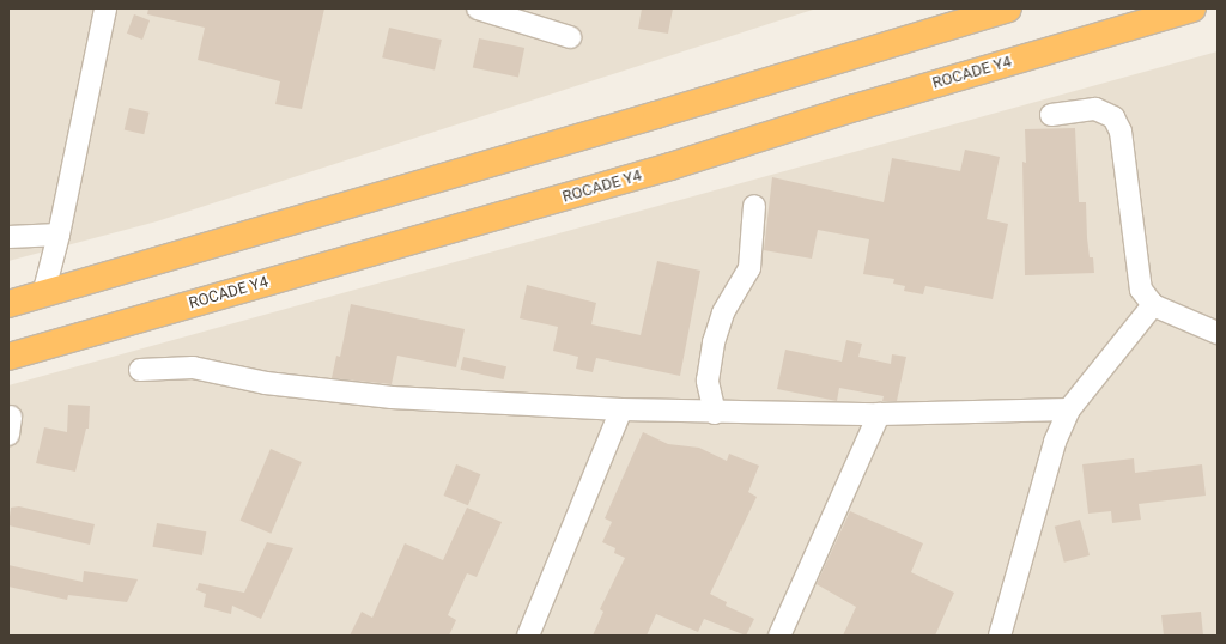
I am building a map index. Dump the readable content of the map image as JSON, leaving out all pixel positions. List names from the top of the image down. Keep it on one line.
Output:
{"streets":{"highway":["ROCADE Y4"]}}
